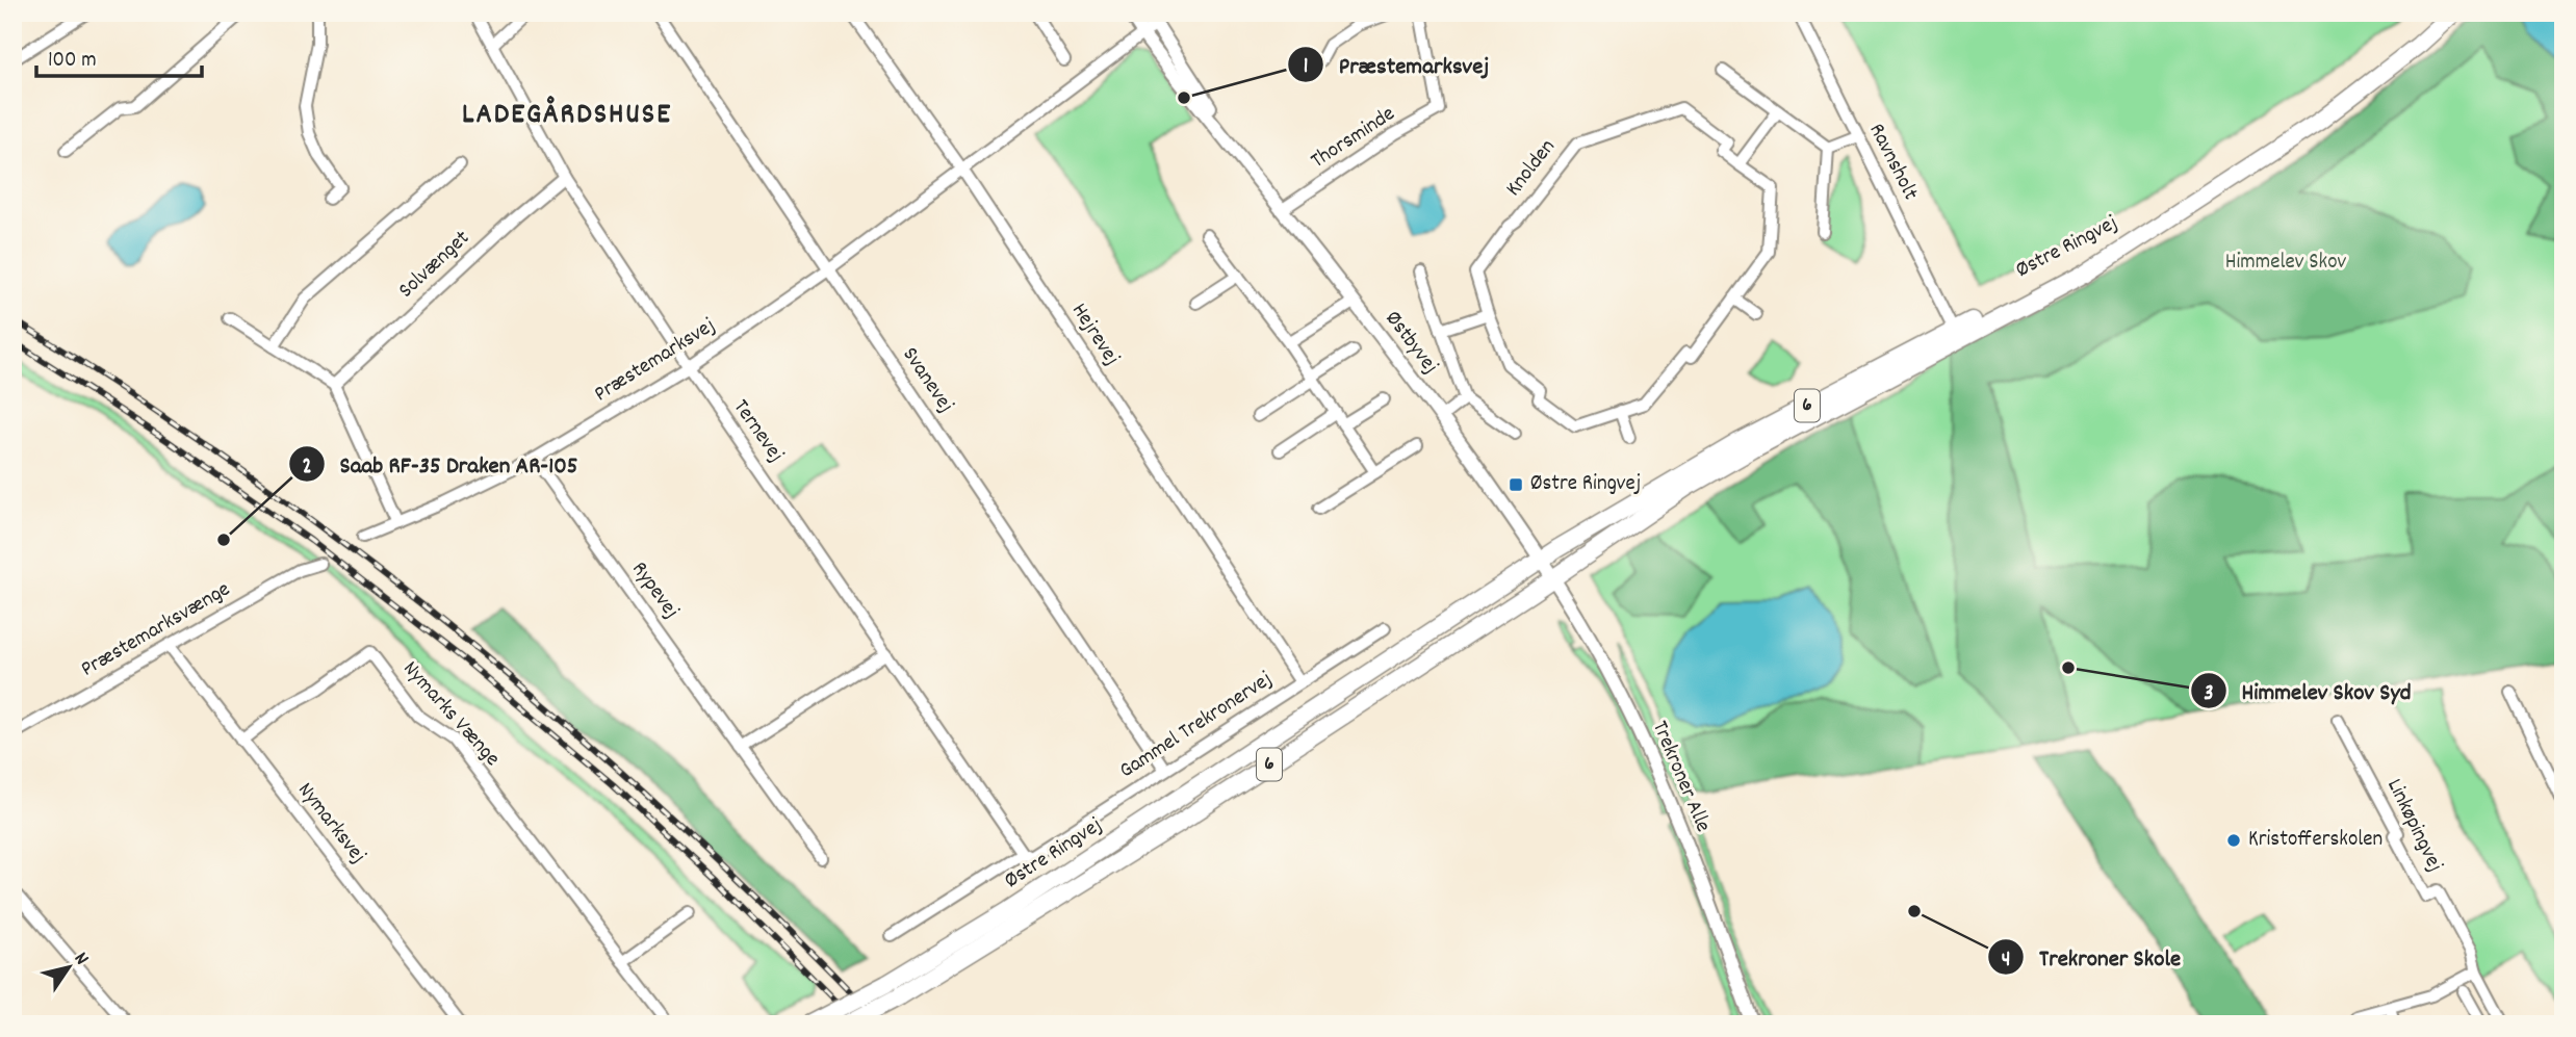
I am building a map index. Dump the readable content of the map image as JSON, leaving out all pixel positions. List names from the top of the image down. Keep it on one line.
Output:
{"streets":{"main road":["Østre Ringvej","6"],"street":["Thorsminde","Ravnsholt","Knolden","Solvænget","Hejrevej","Østbyvej","Præstemarksvej","Svanevej","Ternevej","Rypevej","Præstemarksvænge","Nymarks Vænge","Gammel Trekronervej","Trekroner Alle","Nymarksvej","Linkøpingvej"]},"crossings":[["Thorsminde","Østbyvej"],["Ravnsholt","Østre Ringvej"],["Østre Ringvej","Østbyvej"],["Østre Ringvej","Trekroner Alle"],["Solvænget","Ternevej"],["Hejrevej","Præstemarksvej"],["Hejrevej","Gammel Trekronervej"],["Østbyvej","Præstemarksvej"],["Østbyvej","Trekroner Alle"],["Præstemarksvej","Svanevej"],["Præstemarksvej","Ternevej"],["Præstemarksvej","Rypevej"],["Svanevej","Gammel Trekronervej"],["Ternevej","Gammel Trekronervej"],["Præstemarksvænge","Nymarksvej"],["Nymarks Vænge","Nymarksvej"]],"districts":["LADEGÅRDSHUSE"],"parks":["Himmelev Skov"],"places":{"other":["Præstemarksvej","Saab RF-35 Draken AR-105","Himmelev Skov Syd","Kristofferskolen","Trekroner Skole"],"transit":["Østre Ringvej"]},"scale_bar":"100 m","north":"top right"}
